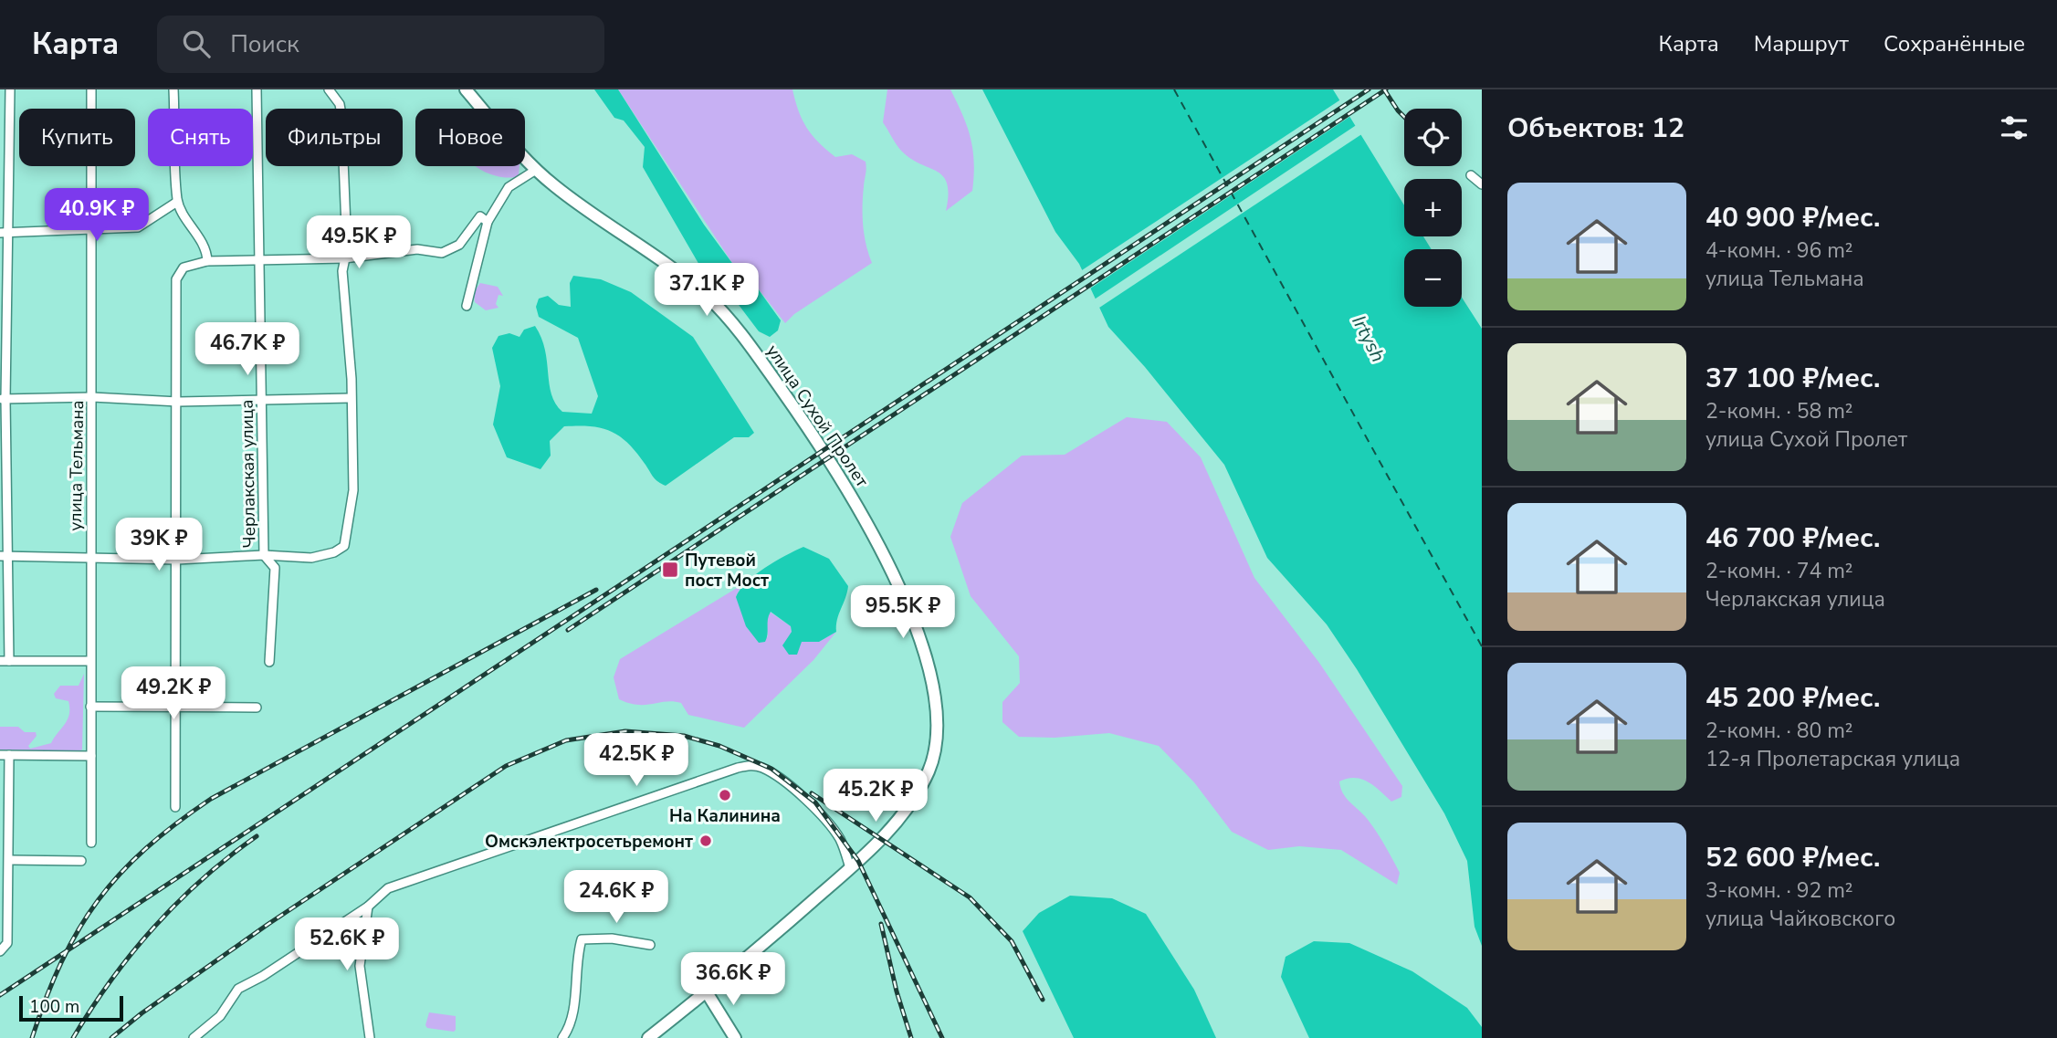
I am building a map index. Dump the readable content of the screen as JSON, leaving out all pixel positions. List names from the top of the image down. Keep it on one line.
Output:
{"streets":{"main road":["улица Сухой Пролет"],"street":["улица Тельмана","Черлакская улица"]},"water":["Irtysh"],"places":{"transit":["Путевой пост Мост"],"other":["На Калинина","Омскэлектросетьремонт"]},"scale_bar":"100 m","page":{"header":"Карта","search":"Поиск","nav":["Карта","Маршрут","Сохранённые"],"heading":"Объектов: 12","map_buttons":["+","−"],"chip":["Купить","Снять","Фильтры","Новое"],"list":[{"name":"40 900 ₽/мес.","note":"4-комн. · 96 m² · улица Тельмана"},{"name":"37 100 ₽/мес.","note":"2-комн. · 58 m² · улица Сухой Пролет"},{"name":"46 700 ₽/мес.","note":"2-комн. · 74 m² · Черлакская улица"},{"name":"45 200 ₽/мес.","note":"2-комн. · 80 m² · 12-я Пролетарская улица"},{"name":"52 600 ₽/мес.","note":"3-комн. · 92 m² · улица Чайковского"}],"price":["40.9K ₽","49.5K ₽","37.1K ₽","46.7K ₽","39K ₽","95.5K ₽","49.2K ₽","42.5K ₽","45.2K ₽","24.6K ₽","52.6K ₽","36.6K ₽"],"scale":"100 m"}}
